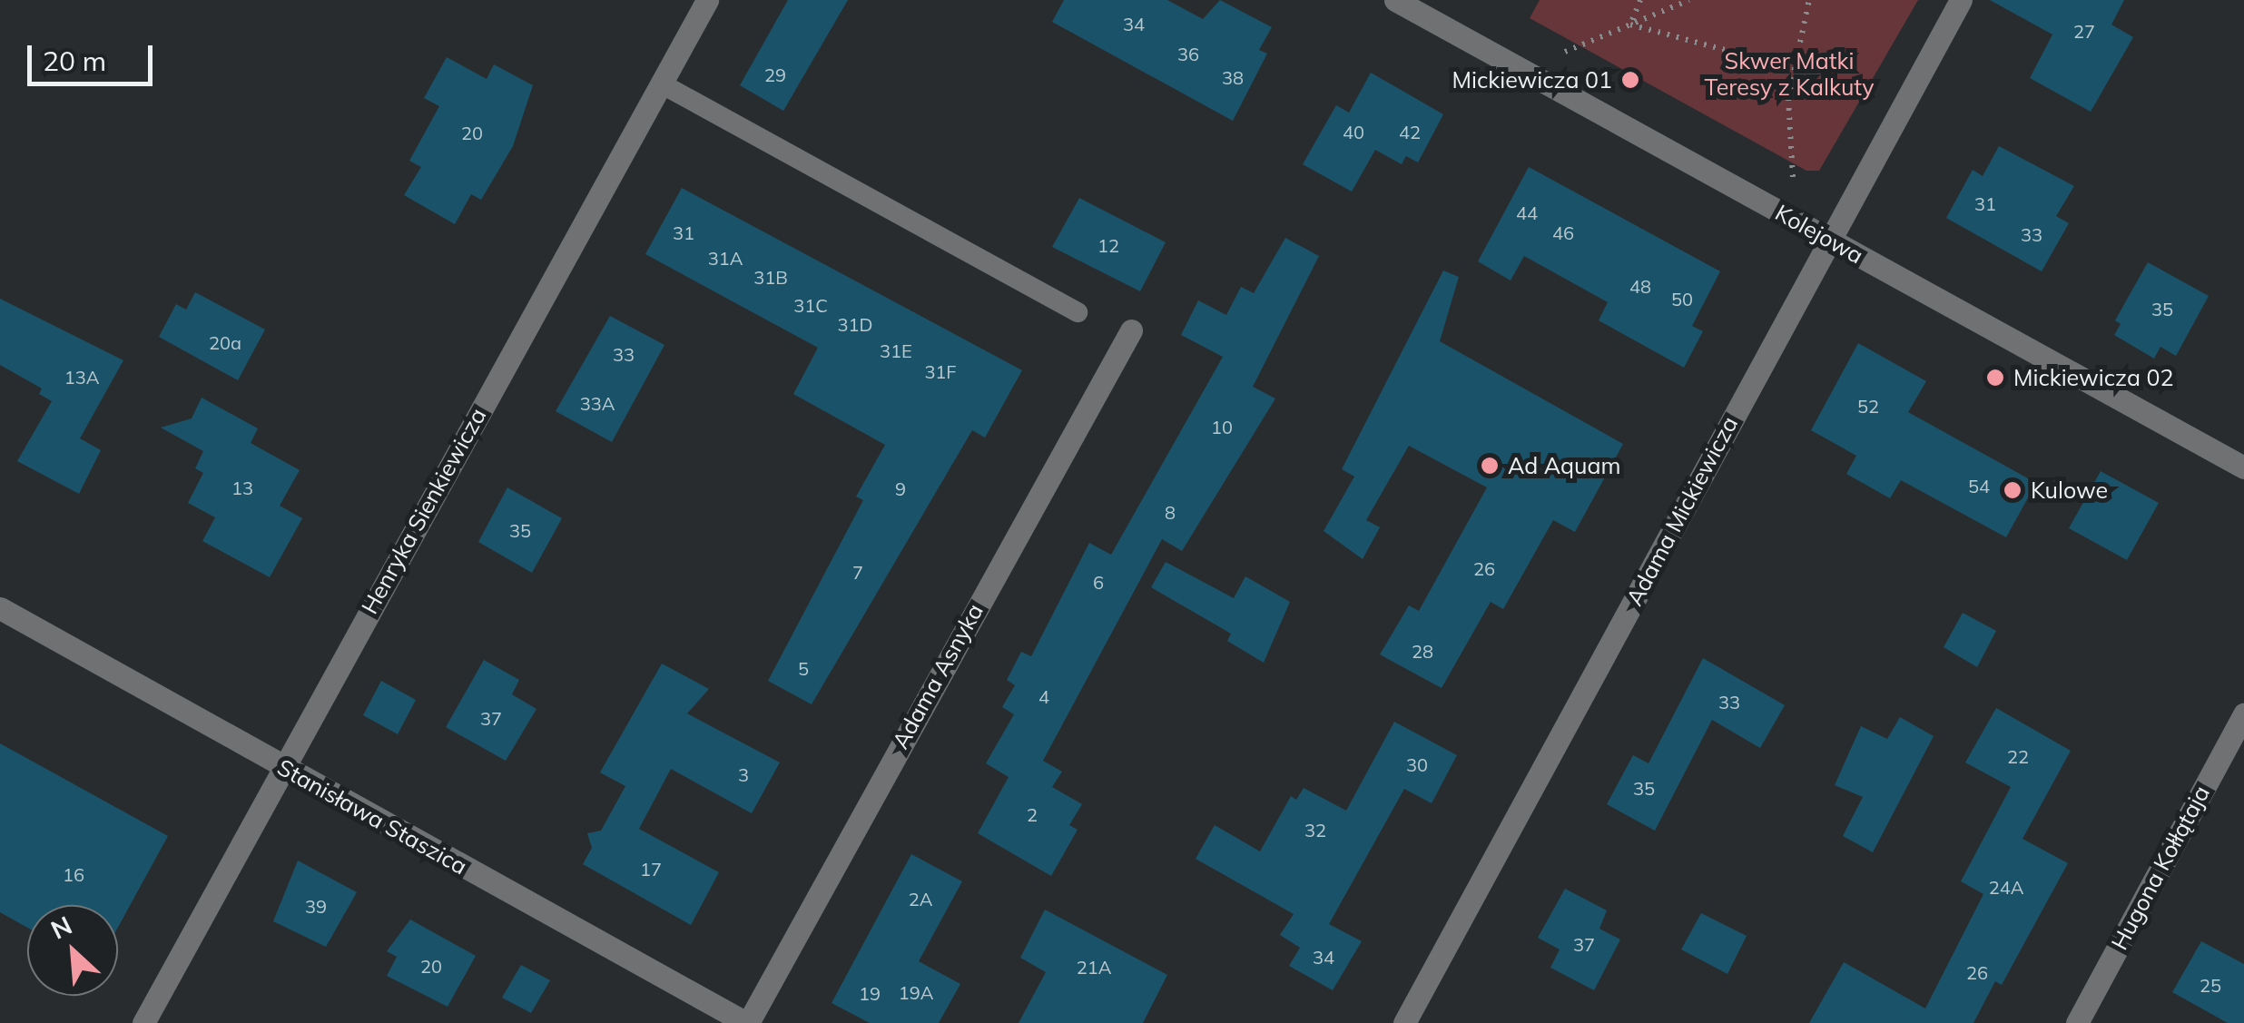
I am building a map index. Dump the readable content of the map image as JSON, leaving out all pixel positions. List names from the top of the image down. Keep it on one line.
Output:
{"streets":{"street":["Kolejowa","Henryka Sienkiewicza","Adama Mickiewicza","Adama Asnyka","Stanisława Staszica","Hugona Kołłątaja"]},"crossings":[["Kolejowa","Adama Mickiewicza"],["Henryka Sienkiewicza","Stanisława Staszica"],["Adama Asnyka","Stanisława Staszica"]],"parks":["Skwer Matki Teresy z Kalkuty"],"places":["Mickiewicza 01","Mickiewicza 02","Ad Aquam","Kulowe"],"house_numbers":["34","27","36","29","38","40","42","20","31","44","31","46","33","12","31A","31B","48","50","31C","35","31D","20a","31E","33","31F","13A","33A","52","10","54","13","9","8","35","26","7","6","28","5","4","33","37","22","30","3","35","2","32","17","16","24A","2A","39","37","34","20","21A","26","25","19A","19"],"scale_bar":"20 m","north":"top left"}
